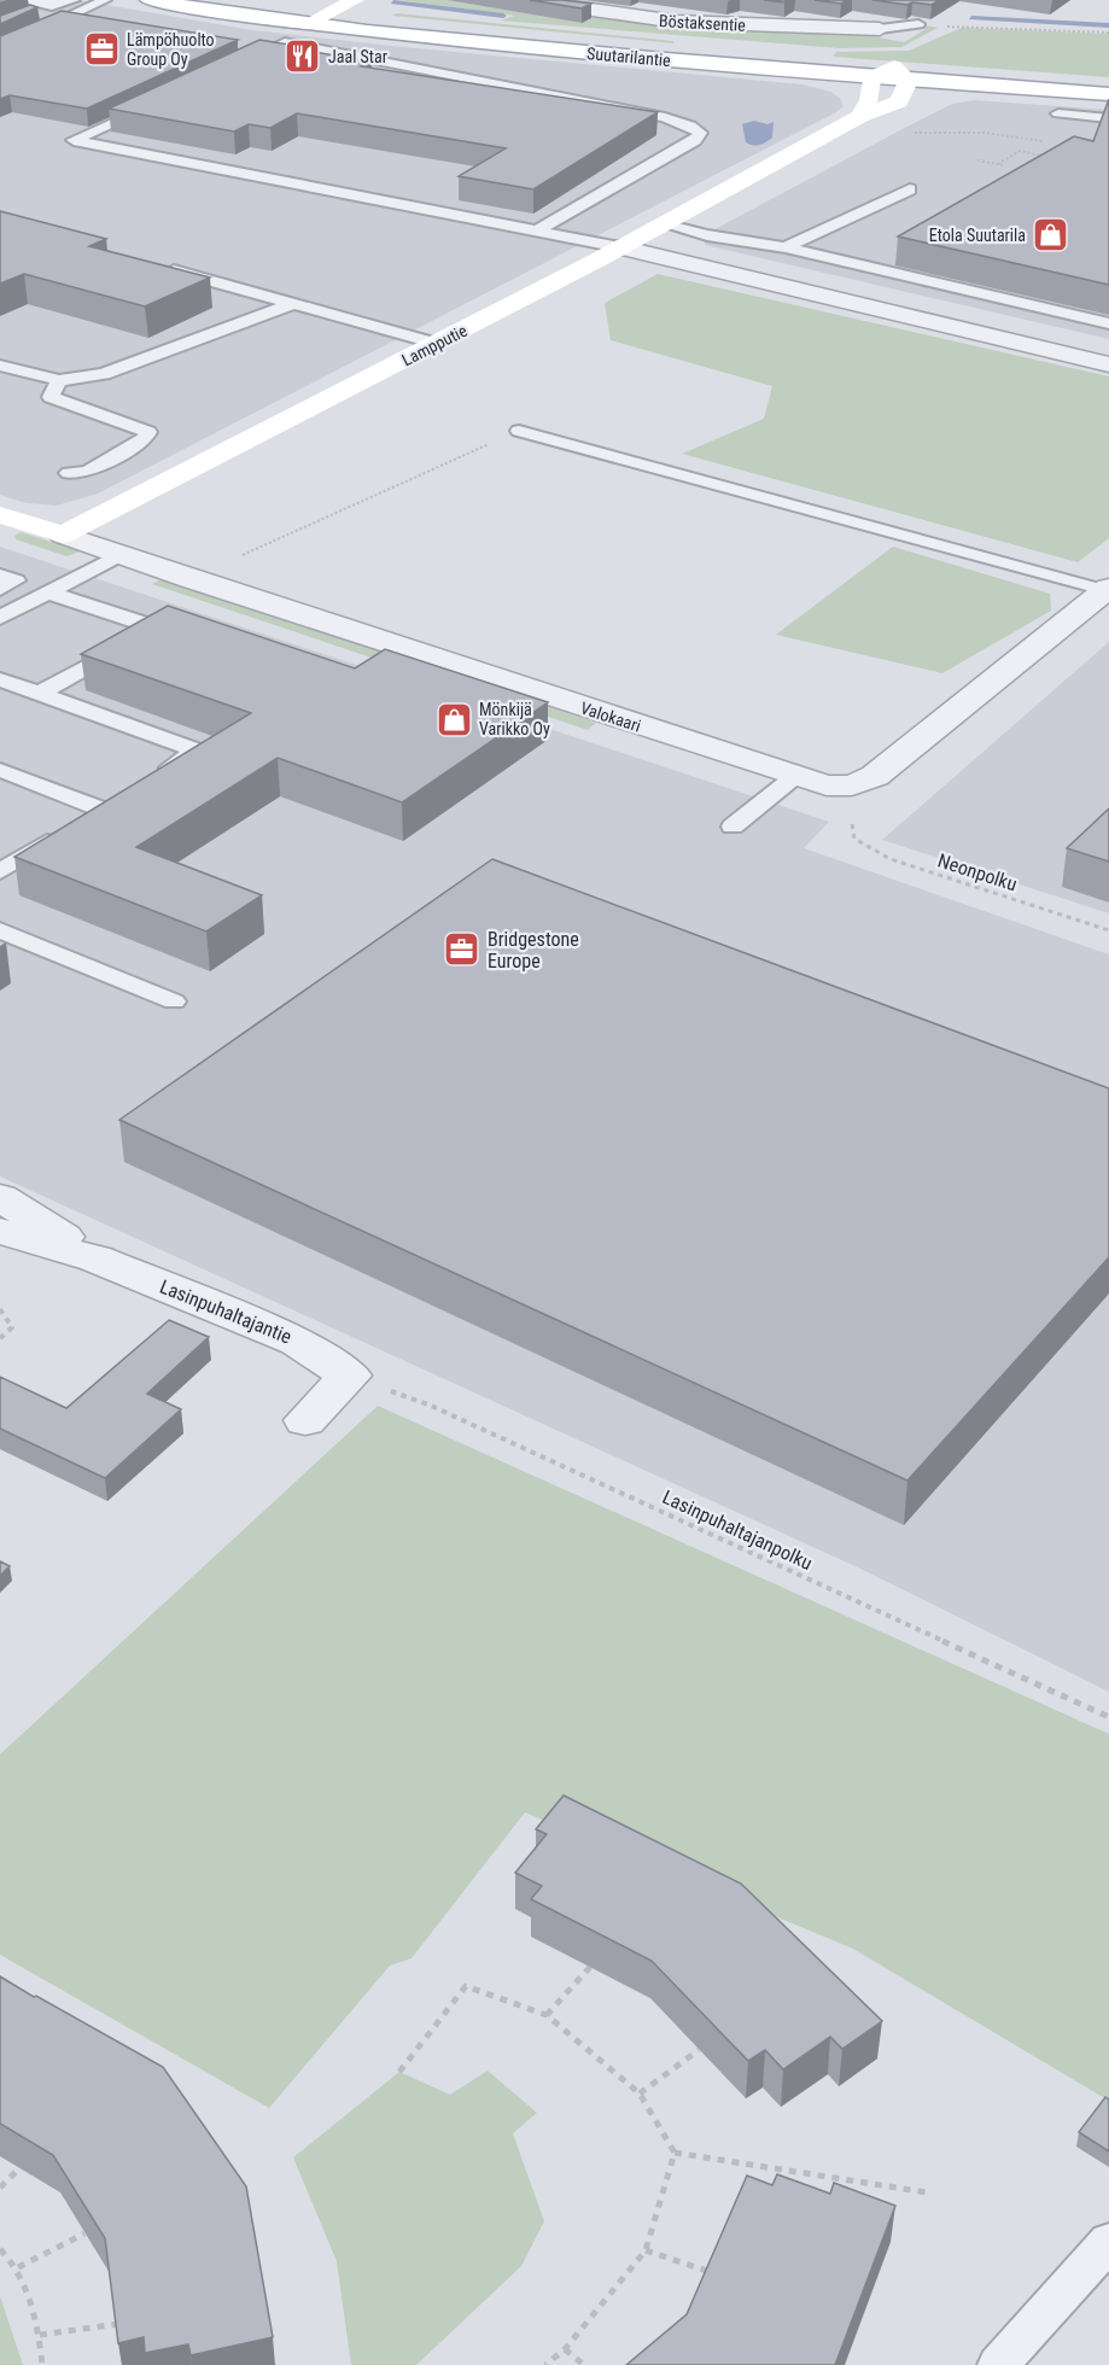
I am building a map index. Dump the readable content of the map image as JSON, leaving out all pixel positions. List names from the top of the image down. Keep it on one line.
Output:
{"streets":{"main road":["Suutarilantie","Lampputie"],"street":["Böstaksentie","Valokaari","Lasinpuhaltajantie"],"path":["Neonpolku","Lasinpuhaltajanpolku"]},"crossings":[["Suutarilantie","Lampputie"],["Lampputie","Valokaari"],["Lasinpuhaltajantie","Lasinpuhaltajanpolku"]],"places":{"office":["Lämpöhuolto Group Oy","Bridgestone Europe"],"restaurant":["Jaal Star"],"shop":["Etola Suutarila","Mönkijä Varikko Oy"]}}
